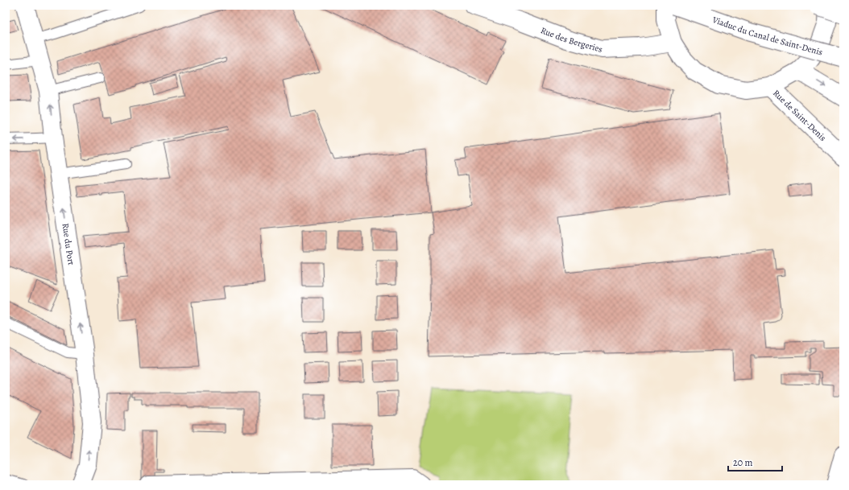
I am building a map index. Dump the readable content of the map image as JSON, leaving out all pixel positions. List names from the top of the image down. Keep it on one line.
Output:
{"streets":{"main road":["Viaduc du Canal de Saint-Denis","Rue des Bergeries","Rue de Saint-Denis","Rue du Port"]},"one_way":["Rue du Port"],"scale_bar":"20 m"}
